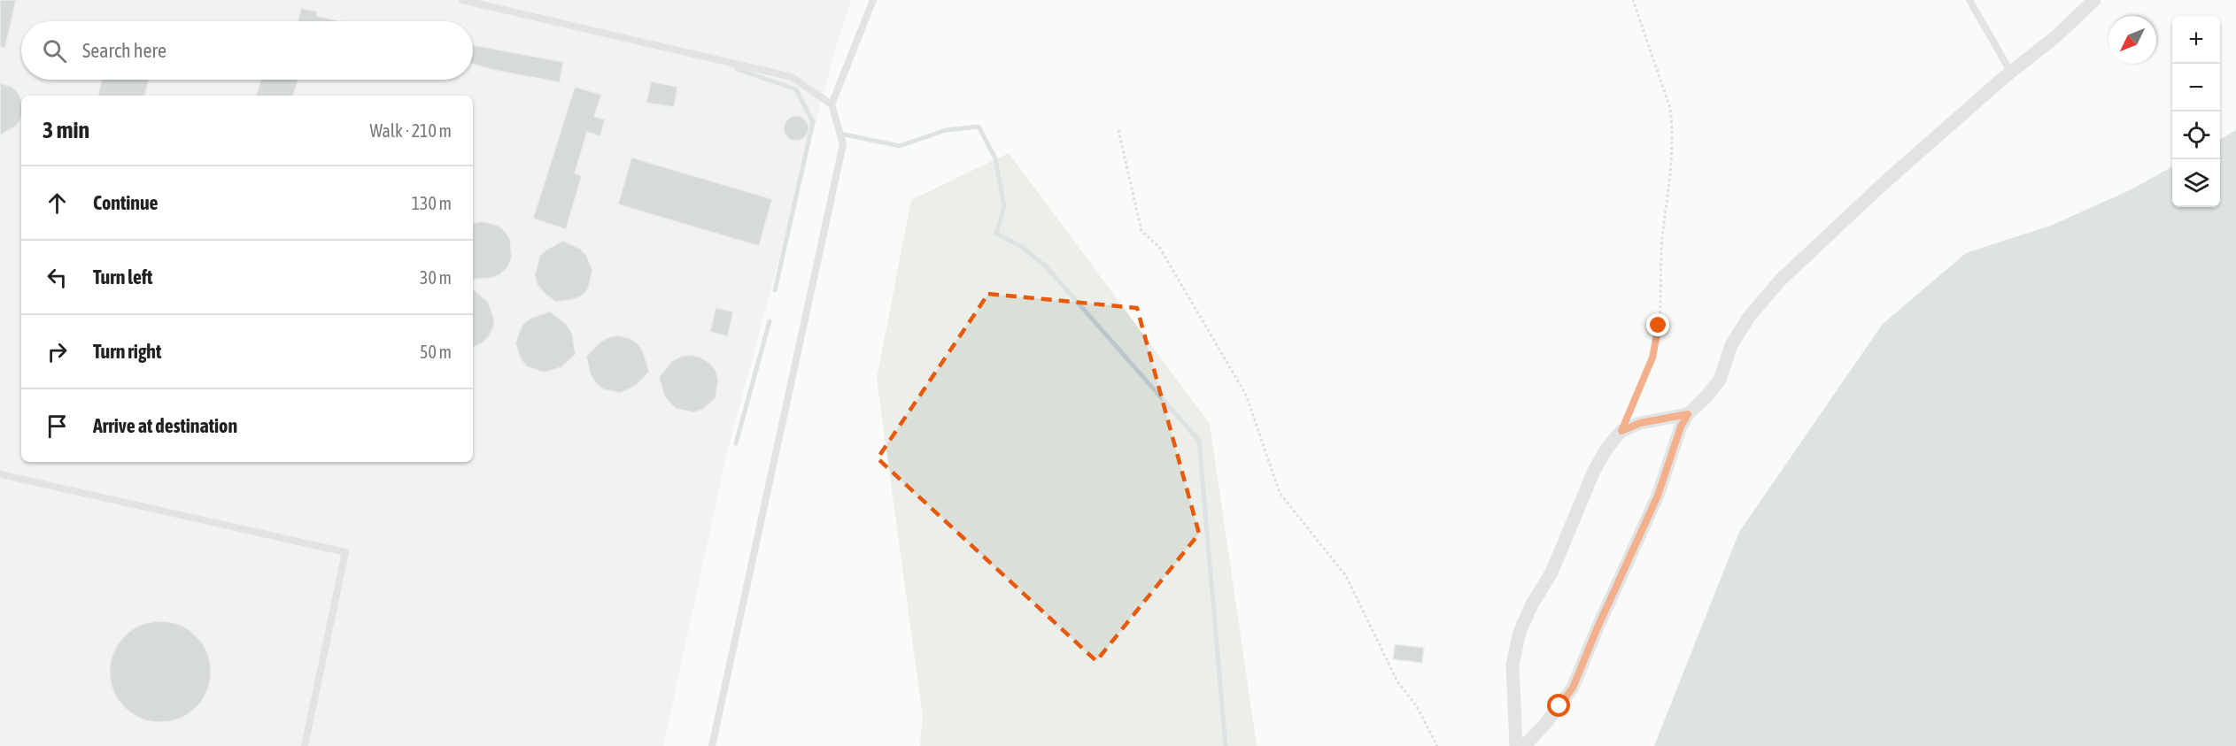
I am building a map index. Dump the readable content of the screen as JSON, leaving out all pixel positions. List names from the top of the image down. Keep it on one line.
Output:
{"north":"bottom left","page":{"map_buttons":["+","−"],"search":"Search here","heading":["3 min","Walk · 210 m"],"list":[["Continue","130 m"],["Turn left","30 m"],["Turn right","50 m"],"Arrive at destination"]}}
